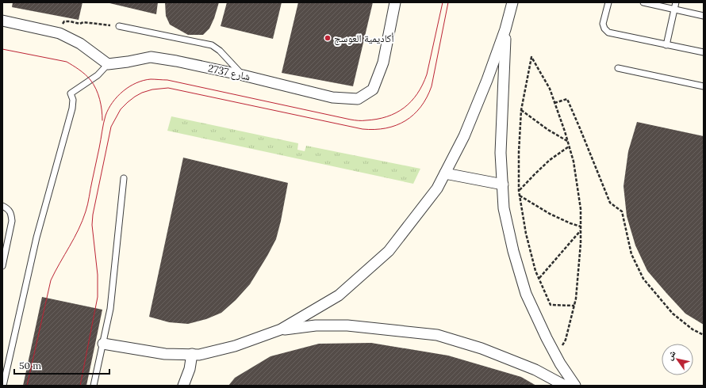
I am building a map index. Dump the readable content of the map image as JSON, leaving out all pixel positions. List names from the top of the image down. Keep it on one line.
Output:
{"streets":{"street":["شارع 2737"]},"places":["أكاديمية العوسج"],"scale_bar":"50 m","north":"top left"}
